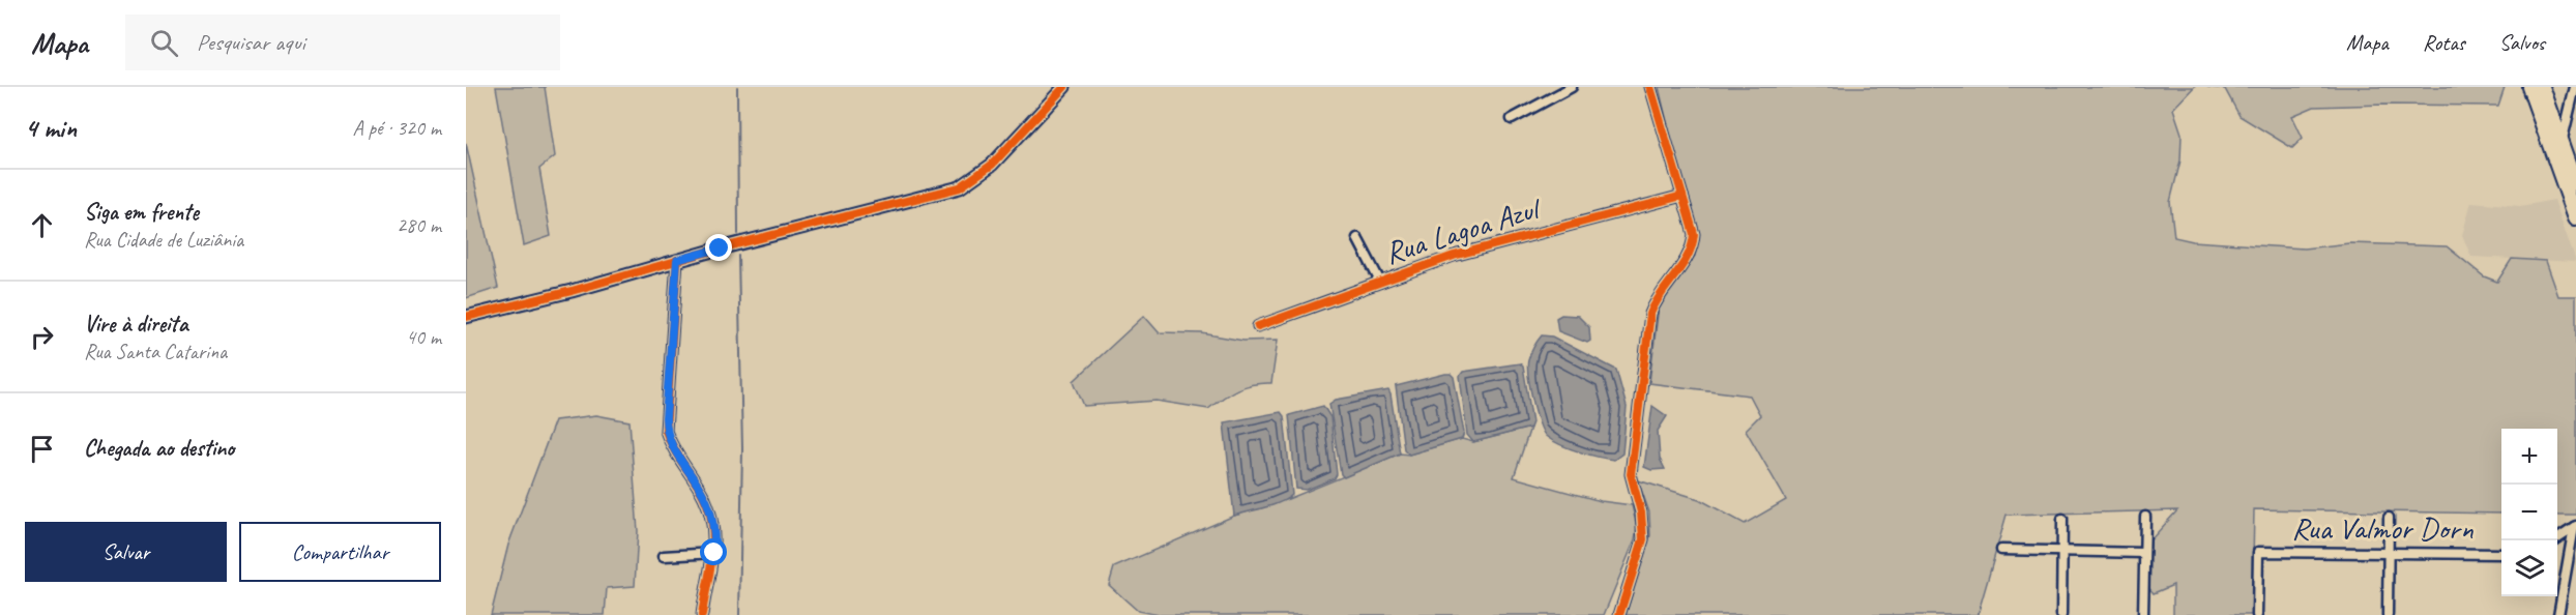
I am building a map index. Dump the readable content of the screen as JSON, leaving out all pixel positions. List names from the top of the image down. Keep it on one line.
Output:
{"streets":{"street":["Rua Lagoa Azul","Rua Valmor Dorn"]},"page":{"header":"Mapa","search":"Pesquisar aqui","nav":["Mapa","Rotas","Salvos"],"heading":["4 min","A pé · 320 m"],"list":[["Siga em frente","Rua Cidade de Luziânia","280 m"],["Vire à direita","Rua Santa Catarina","40 m"],"Chegada ao destino"],"map_buttons":["+","−"],"buttons":["Salvar","Compartilhar"]}}
